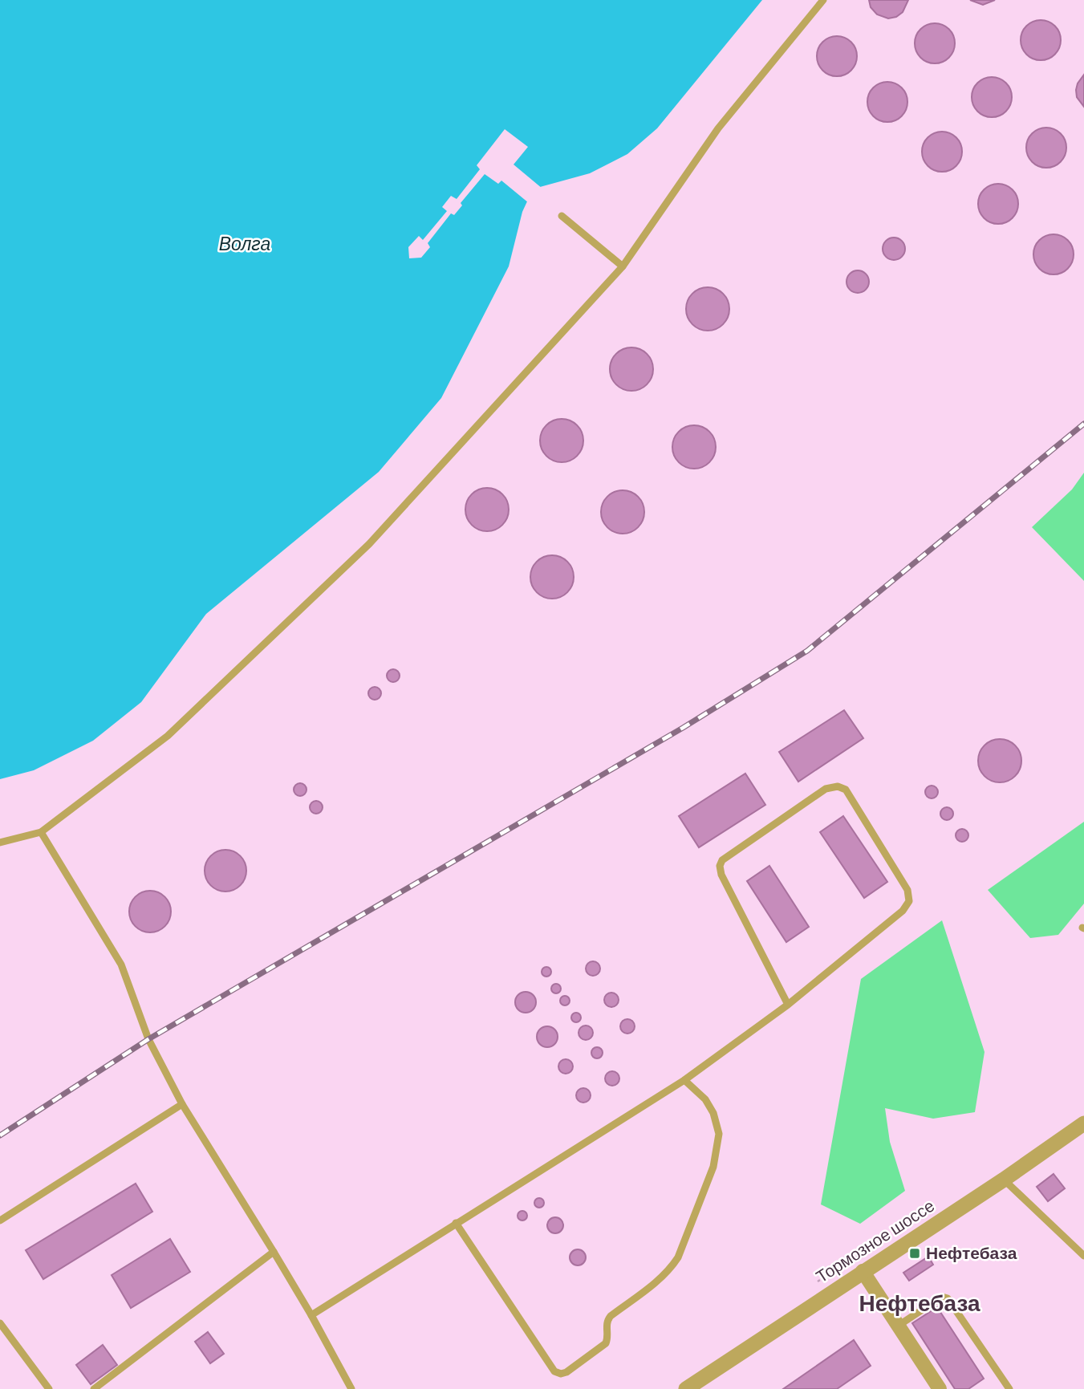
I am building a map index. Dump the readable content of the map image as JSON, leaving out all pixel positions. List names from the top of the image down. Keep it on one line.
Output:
{"streets":{"street":["Тормозное шоссе"]},"districts":["Нефтебаза"],"water":["Волга"],"places":{"transit":["Нефтебаза"]}}
